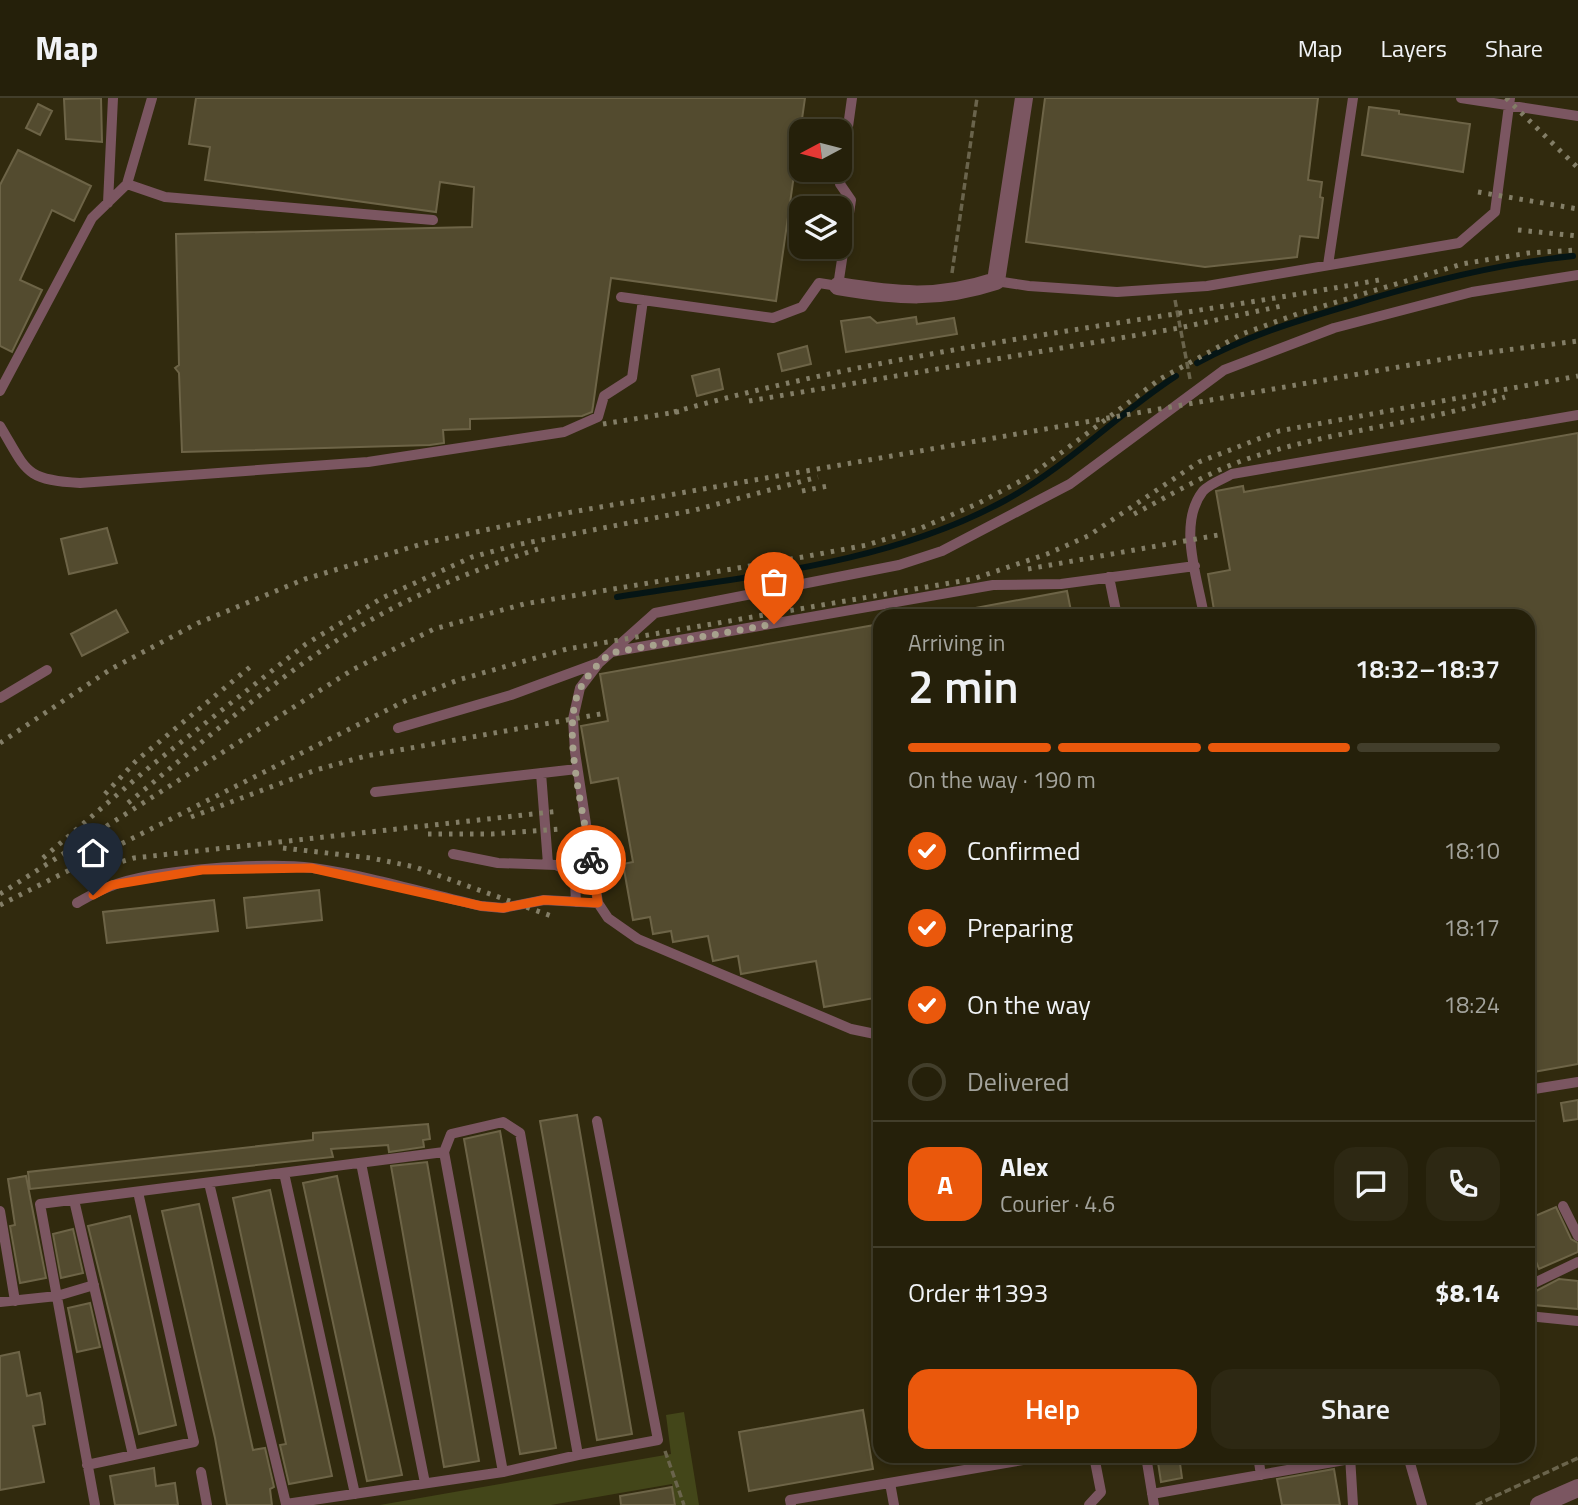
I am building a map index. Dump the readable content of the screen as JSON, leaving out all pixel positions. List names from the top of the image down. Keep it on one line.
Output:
{"north":"left","page":{"header":"Map","nav":["Map","Layers","Share"],"heading":["2 min","Arriving in","18:32–18:37"],"panel":["Alex","Courier · 4.6","Order #1393","$8.14"],"bar":"On the way · 190 m","list":[["Confirmed","18:10"],["Preparing","18:17"],["On the way","18:24"],"Delivered"],"round":"A","buttons":["Help","Share"]}}
